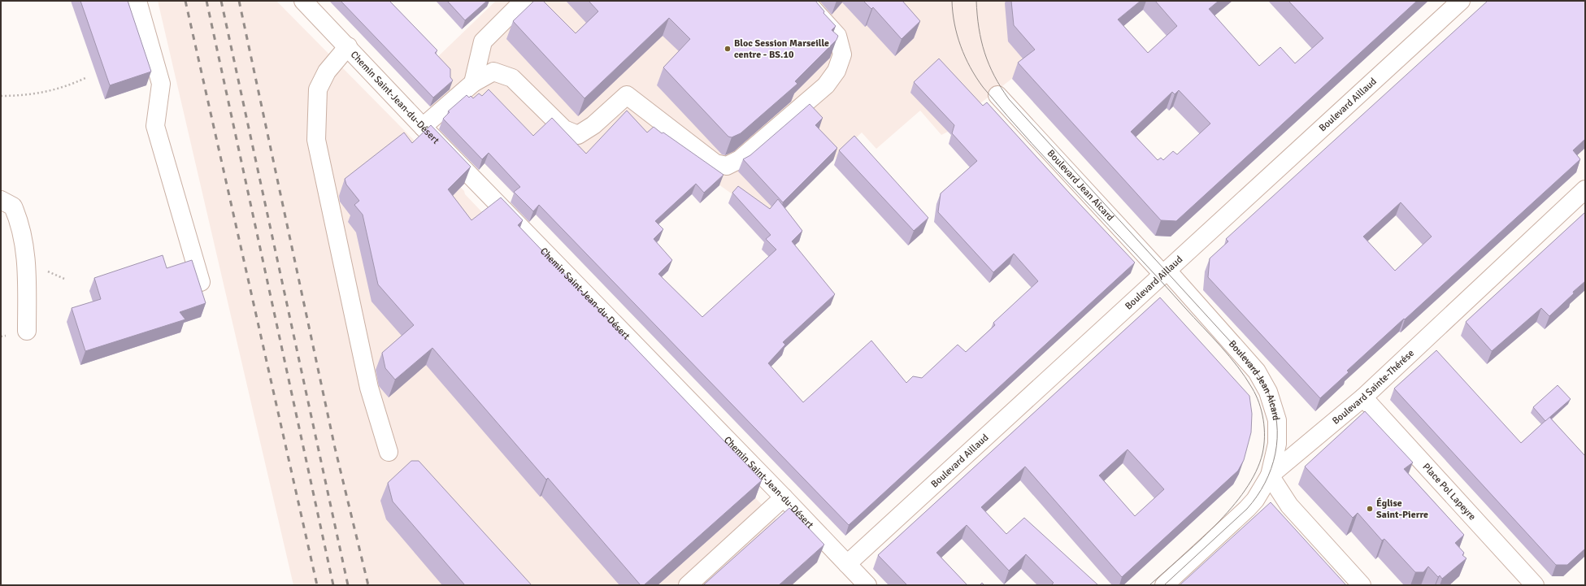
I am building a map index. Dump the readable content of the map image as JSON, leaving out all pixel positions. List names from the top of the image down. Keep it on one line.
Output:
{"streets":{"street":["Chemin Saint-Jean-du-Désert","Boulevard Aillaud","Boulevard Jean Aicard","Boulevard Sainte-Thérése","Place Pol Lapeyre"]},"crossings":[["Chemin Saint-Jean-du-Désert","Boulevard Aillaud"],["Boulevard Aillaud","Boulevard Jean Aicard"],["Boulevard Jean Aicard","Boulevard Sainte-Thérése"],["Boulevard Sainte-Thérése","Place Pol Lapeyre"]],"places":["Bloc Session Marseille centre - BS.10","Église Saint-Pierre"]}
